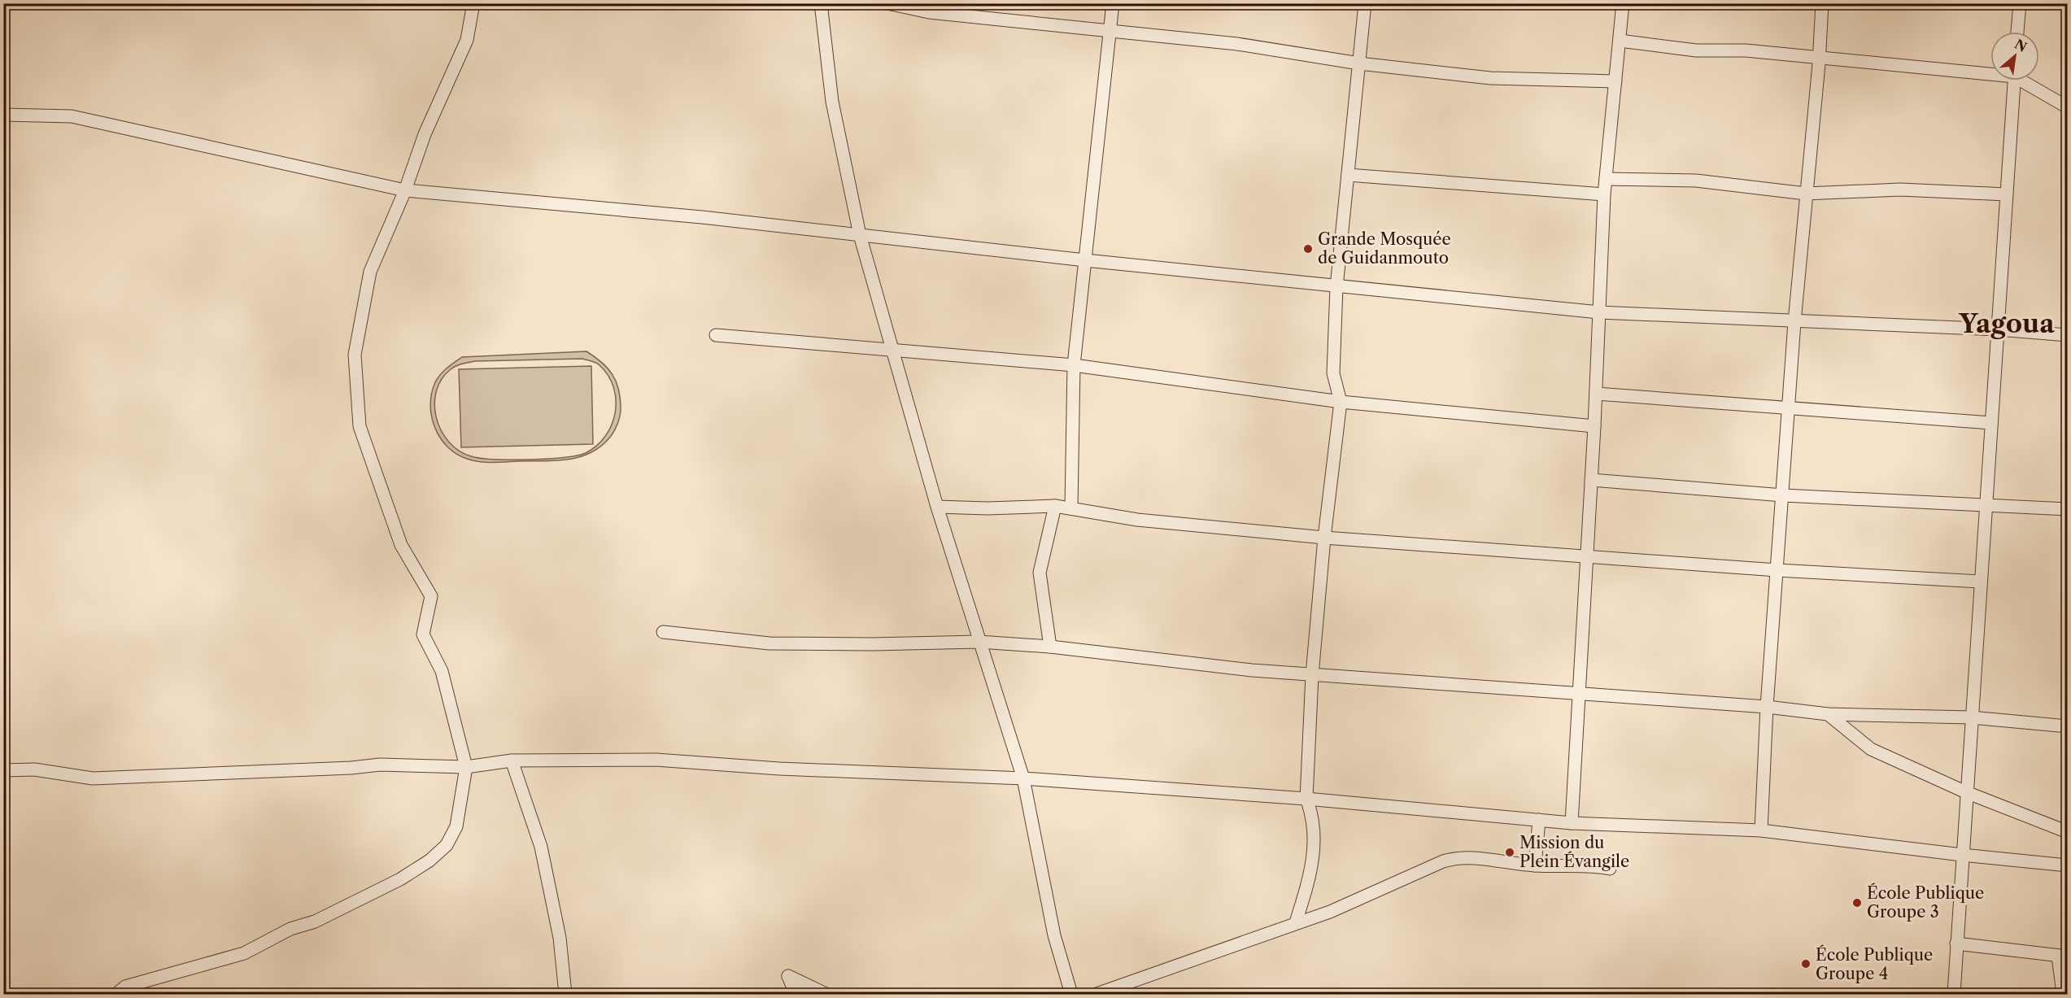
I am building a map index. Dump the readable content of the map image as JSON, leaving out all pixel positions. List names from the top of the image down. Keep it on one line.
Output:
{"districts":["Yagoua"],"places":["Grande Mosquée de Guidanmouto","Mission du Plein Évangile","École Publique Groupe 3","École Publique Groupe 4"],"north":"top right"}
